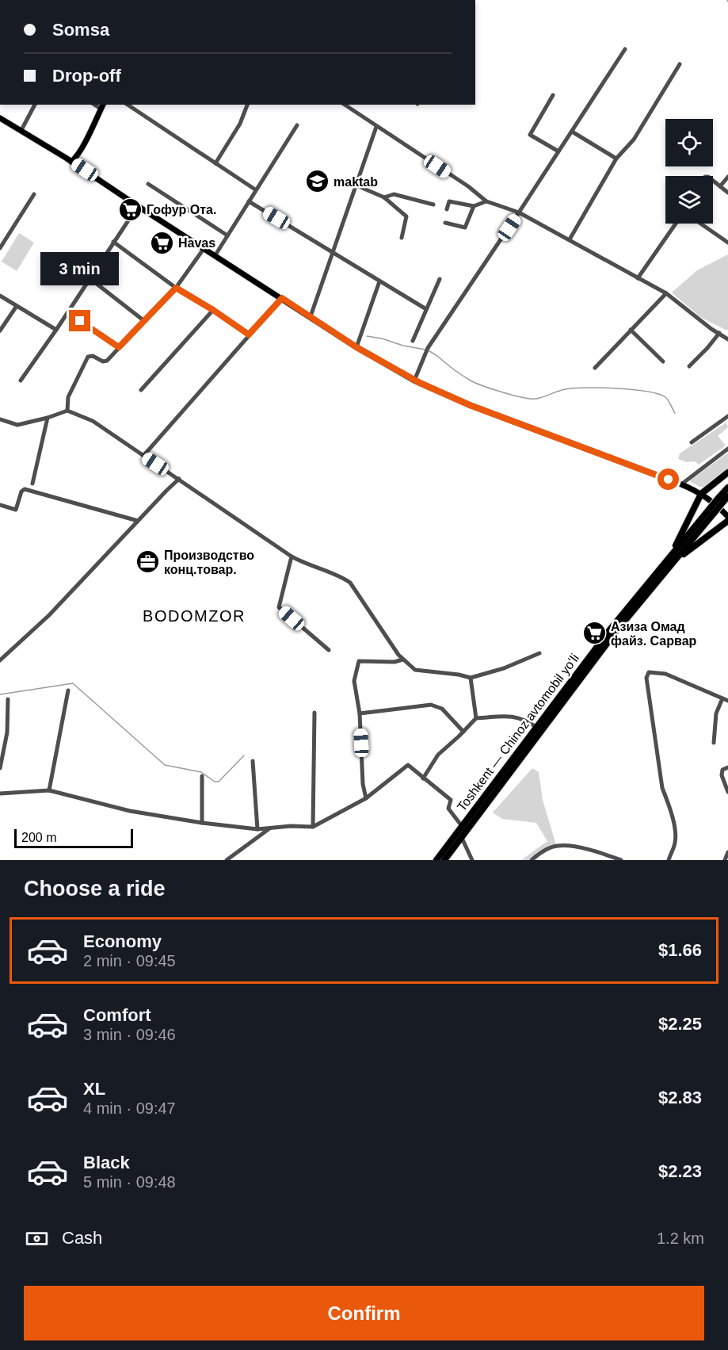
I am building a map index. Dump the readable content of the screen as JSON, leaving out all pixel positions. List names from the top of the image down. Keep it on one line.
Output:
{"streets":{"highway":["Toshkent — Chinoz avtomobil yoʻli"]},"districts":["BODOMZOR"],"places":{"school or university":["maktab"],"supermarket":["Гофур Ота.","Havas","Азиза Омад файз. Сарвар"],"office":["Производство конц.товар."]},"scale_bar":"200 m","page":{"banner":["Somsa","Drop-off"],"bubble":"3 min","scale":"200 m","heading":"Choose a ride","list":[{"name":"Economy","note":"2 min · 09:45","value":"$1.66"},{"name":"Comfort","note":"3 min · 09:46","value":"$2.25"},{"name":"XL","note":"4 min · 09:47","value":"$2.83"},{"name":"Black","note":"5 min · 09:48","value":"$2.23"}],"pay":["Cash","1.2 km"],"buttons":"Confirm"}}
